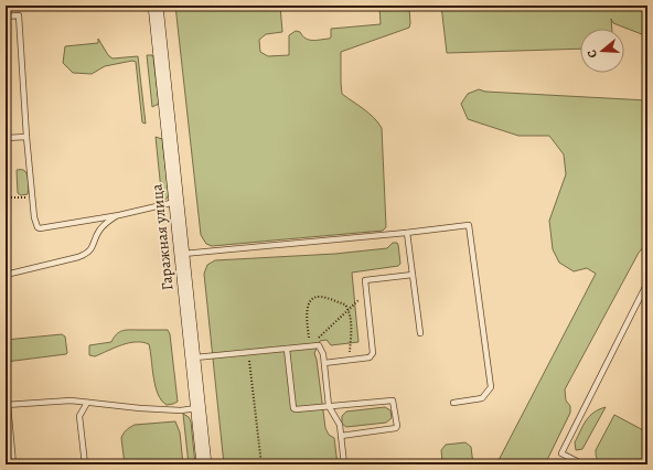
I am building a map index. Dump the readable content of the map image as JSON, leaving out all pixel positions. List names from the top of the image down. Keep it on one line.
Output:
{"streets":{"street":["Гаражная улица"]},"north":"left"}
